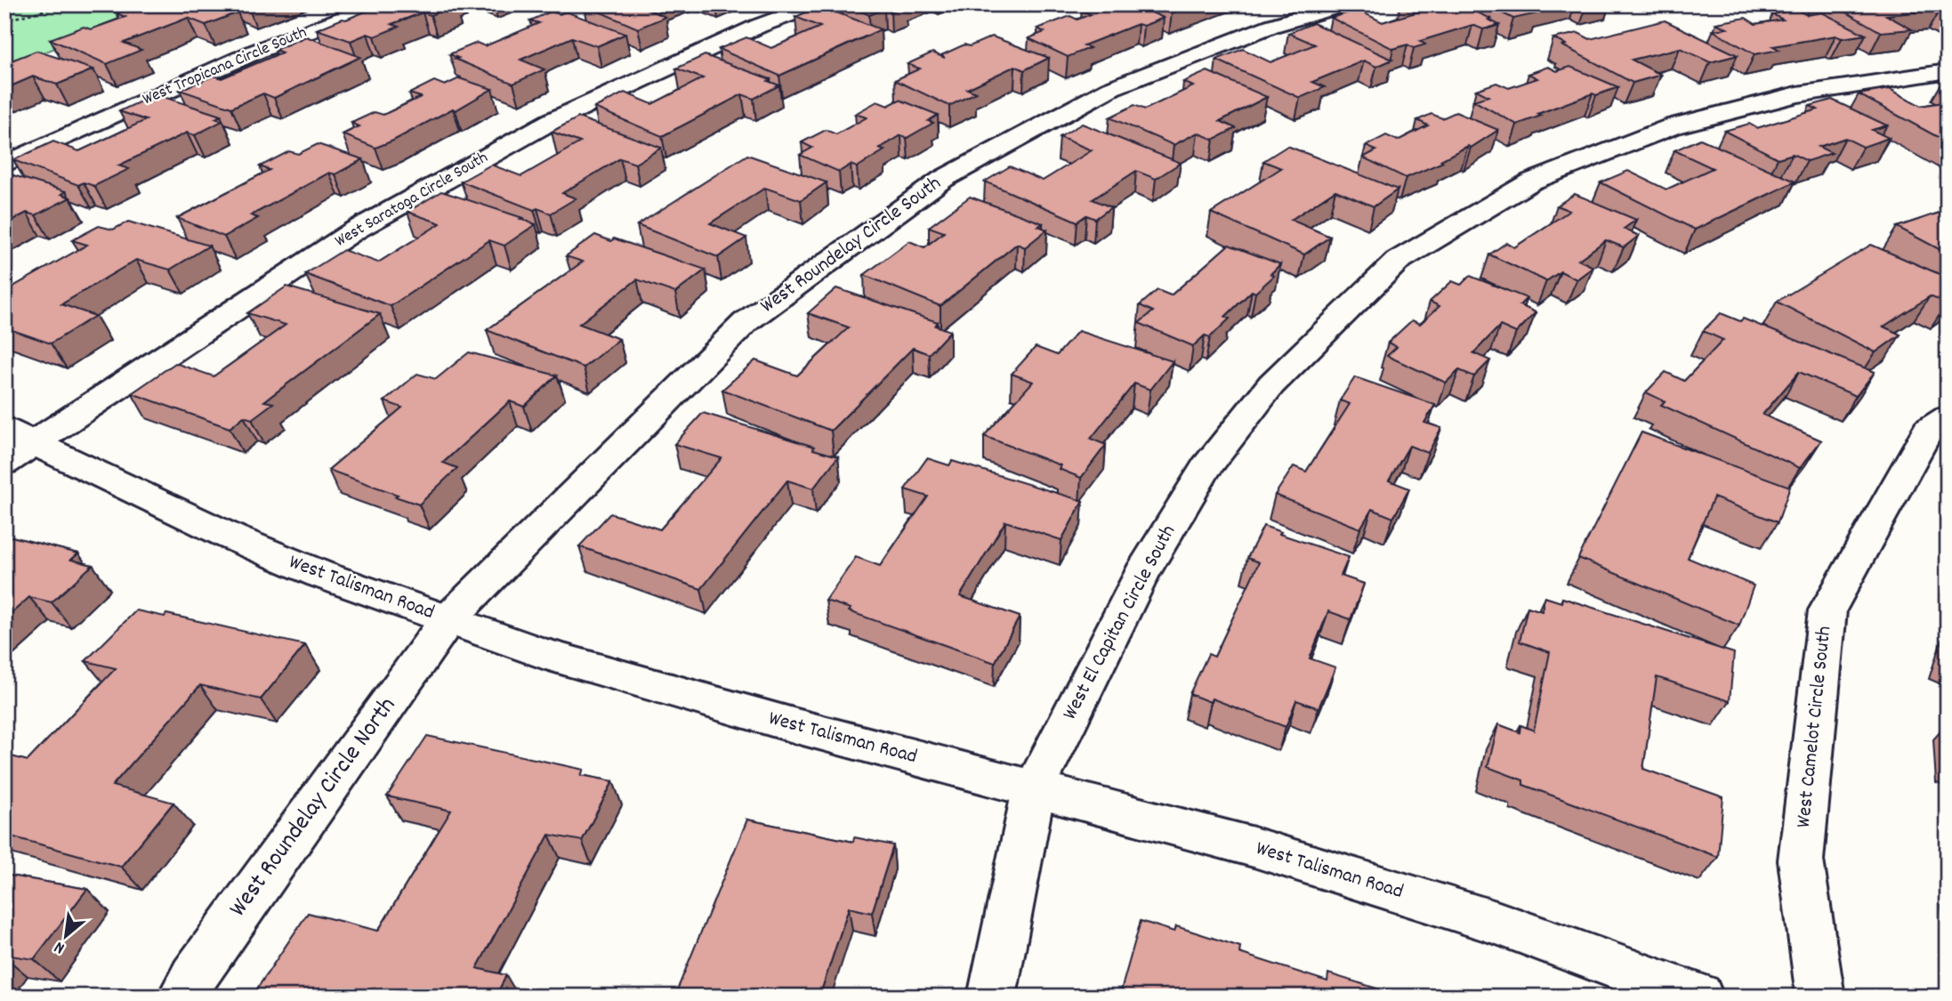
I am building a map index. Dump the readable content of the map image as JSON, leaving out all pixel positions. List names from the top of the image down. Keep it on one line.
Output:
{"streets":{"street":["West Tropicana Circle South","West Saratoga Circle South","West Roundelay Circle South","West Talisman Road","West El Capitan Circle South","West Camelot Circle South","West Roundelay Circle North"]},"crossings":[["West Saratoga Circle South","West Talisman Road"],["West Roundelay Circle South","West Talisman Road"],["West Roundelay Circle South","West Roundelay Circle North"],["West Talisman Road","West El Capitan Circle South"],["West Talisman Road","West Roundelay Circle North"]],"north":"bottom left"}
